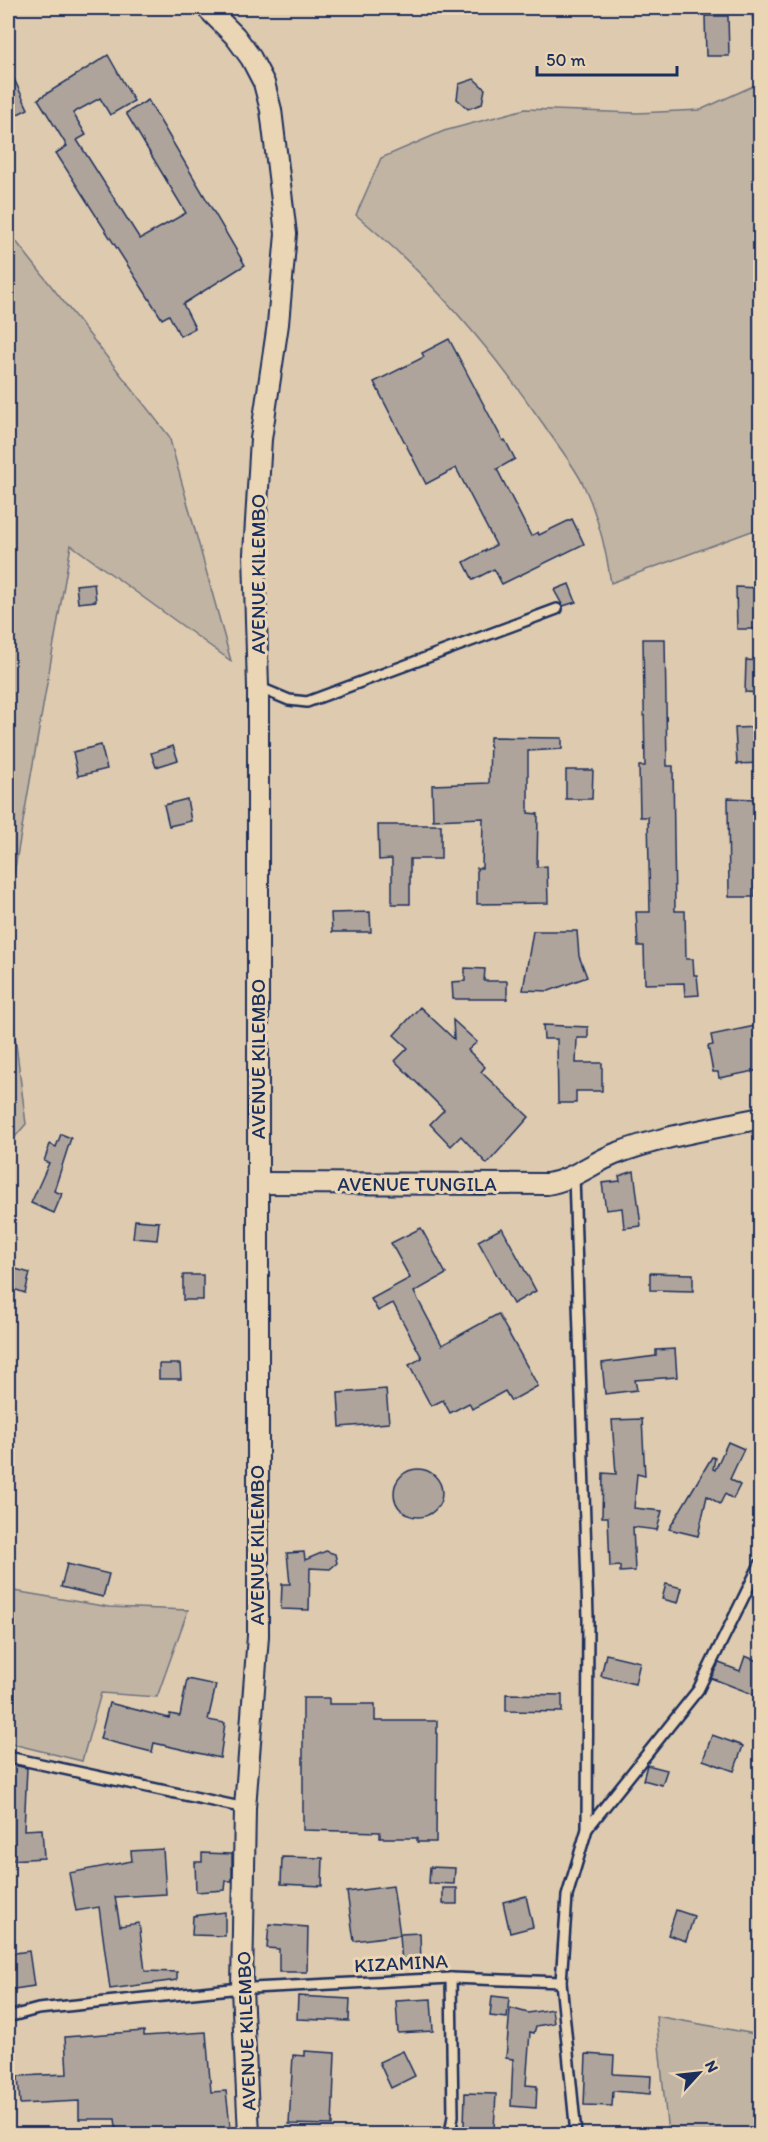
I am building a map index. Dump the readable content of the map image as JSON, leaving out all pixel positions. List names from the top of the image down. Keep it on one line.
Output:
{"streets":{"street":["AVENUE KILEMBO","AVENUE TUNGILA"],"lane":["KIZAMINA"]},"crossings":[["AVENUE KILEMBO","AVENUE TUNGILA"],["AVENUE KILEMBO","KIZAMINA"]],"scale_bar":"50 m","north":"top right"}
